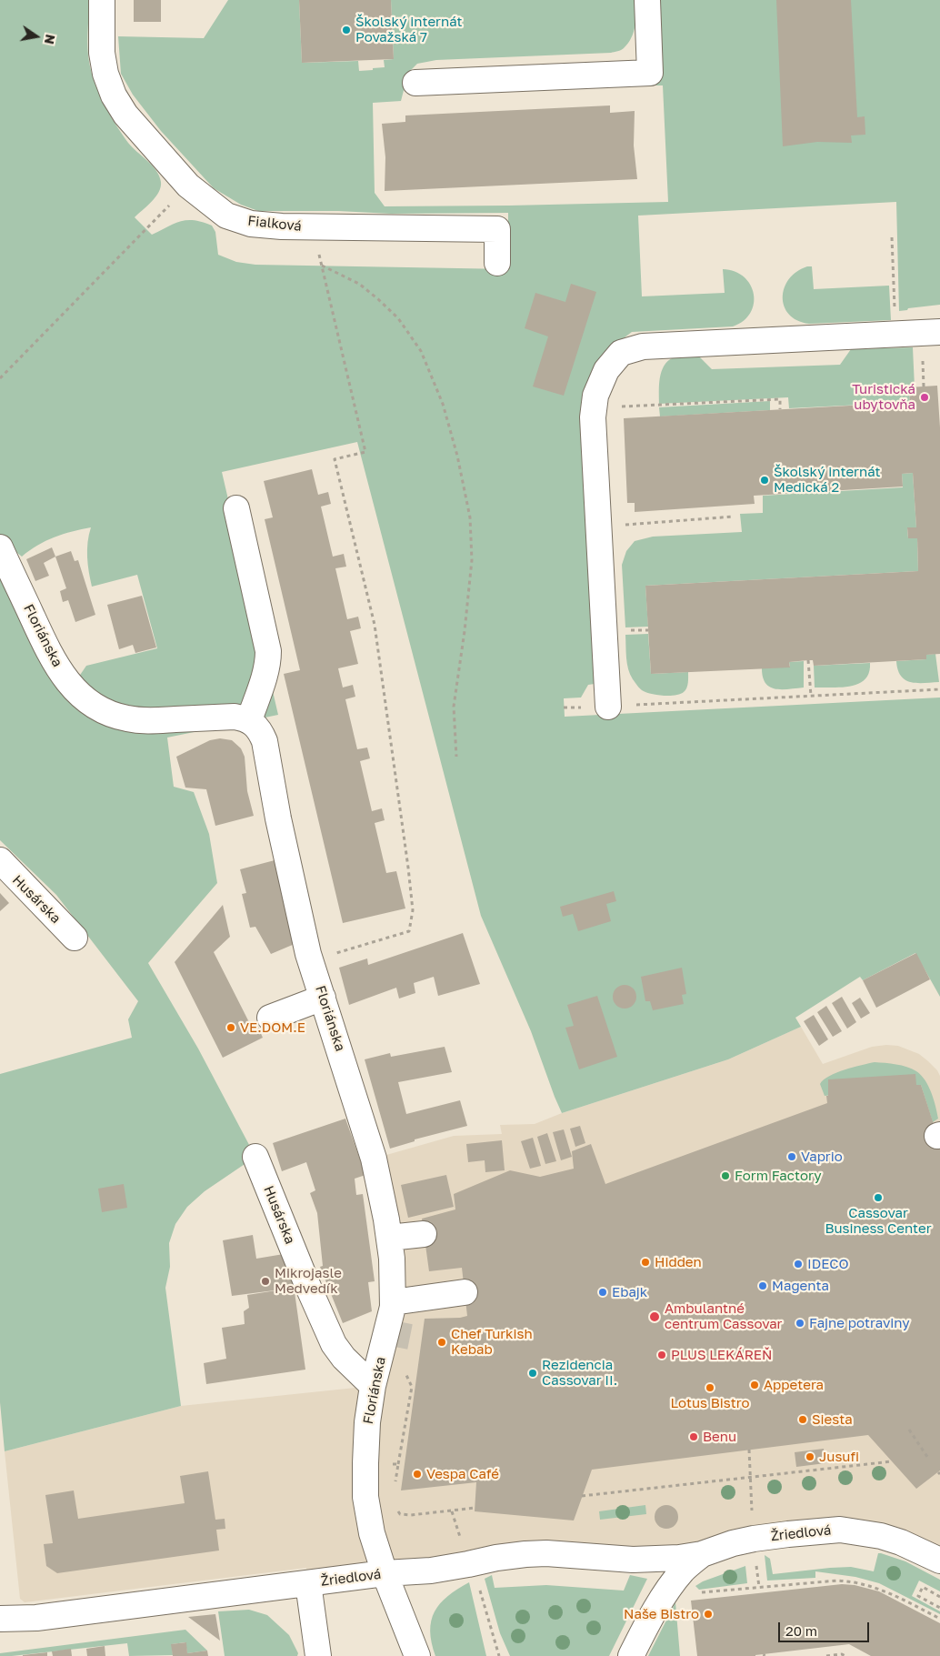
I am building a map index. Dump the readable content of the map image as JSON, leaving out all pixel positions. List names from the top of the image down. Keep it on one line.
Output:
{"streets":{"street":["Fialková","Floriánska","Husárska","Žriedlová"]},"crossings":[["Floriánska","Husárska"],["Floriánska","Žriedlová"]],"places":["Školský internát Považská 7","Turistická ubytovňa","Školský internát Medická 2","VE.DOM.E","Vaprio","Form Factory","Cassovar Business Center","Hidden","IDECO","Mikrojasle Medvedík","Magenta","Ebajk","Ambulantné centrum Cassovar","Fajne potraviny","Chef Turkish Kebab","PLUS LEKÁREŇ","Rezidencia Cassovar II.","Appetera","Lotus Bistro","Siesta","Benu","Jusufi","Vespa Café","Naše Bistro"],"scale_bar":"20 m","north":"right"}
